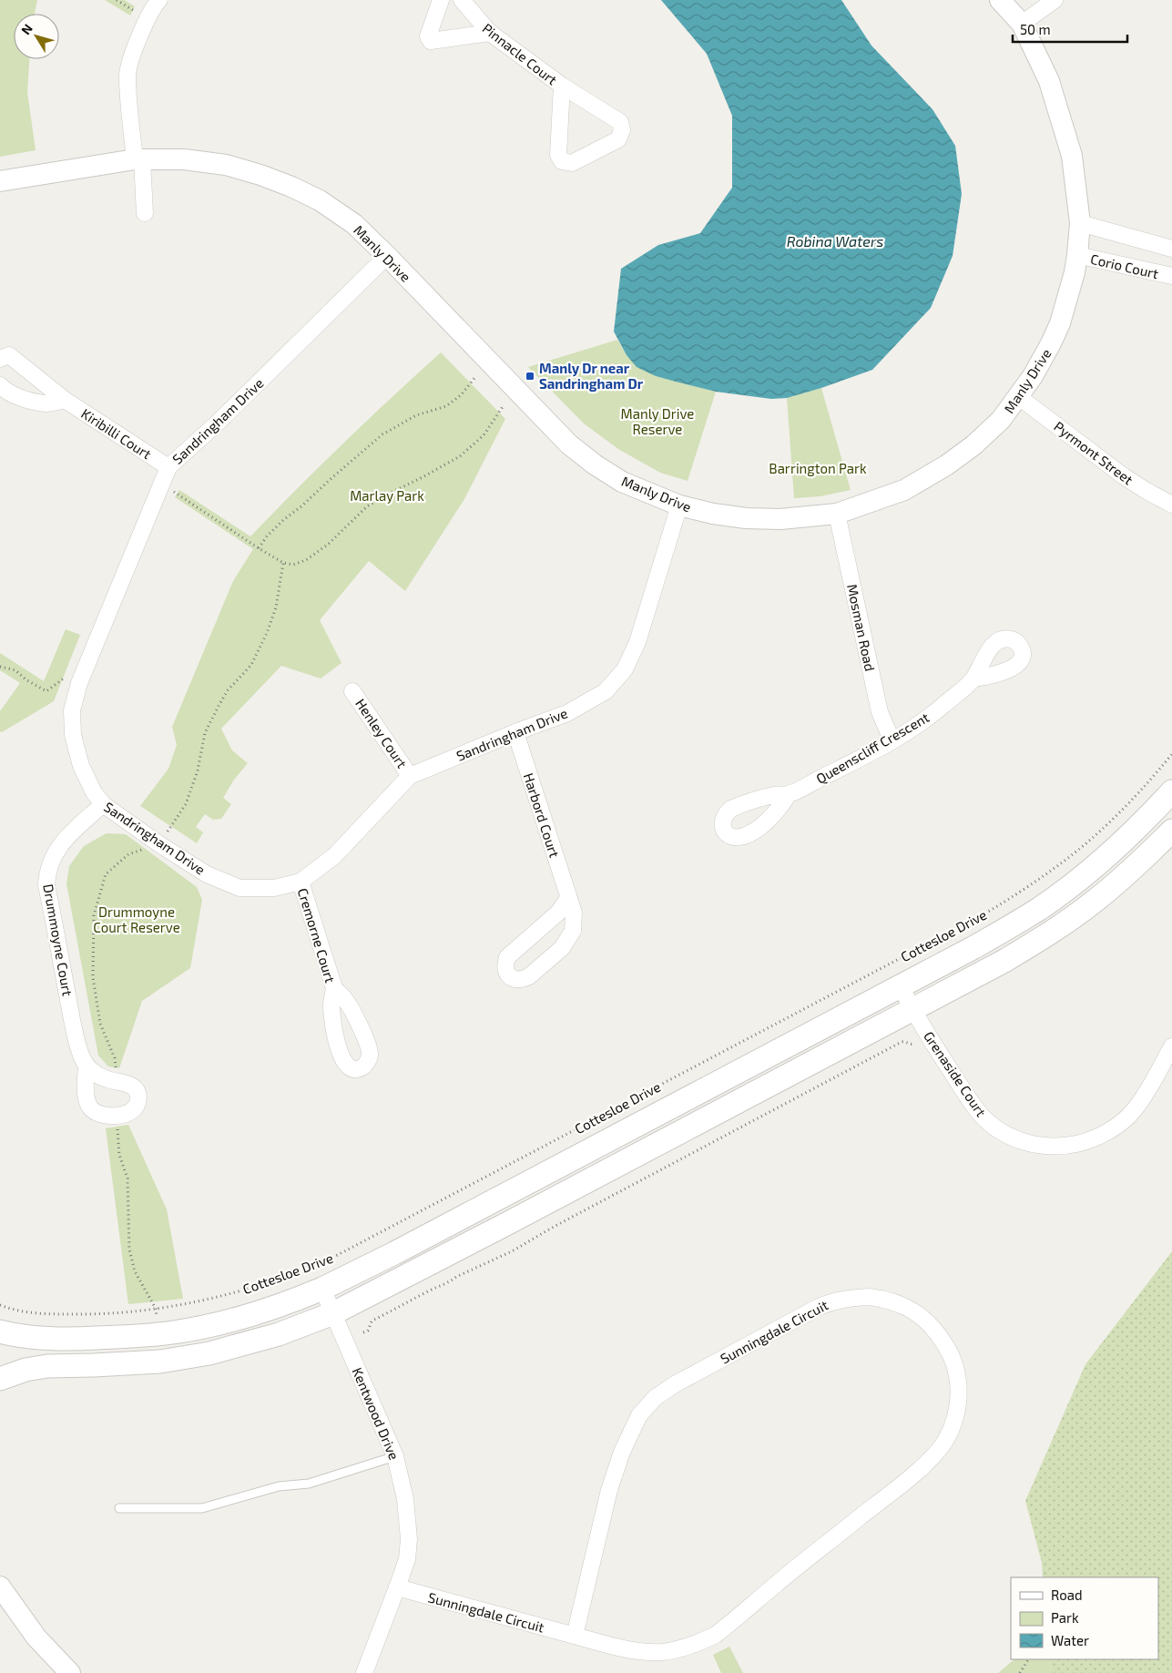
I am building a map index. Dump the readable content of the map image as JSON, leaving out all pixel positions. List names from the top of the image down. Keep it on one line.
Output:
{"streets":{"main road":["Cottesloe Drive"],"street":["Pinnacle Court","Manly Drive","Corio Court","Sandringham Drive","Kiribilli Court","Pyrmont Street","Mosman Road","Henley Court","Queenscliff Crescent","Harbord Court","Cremorne Court","Drummoyne Court","Grenaside Court","Sunningdale Circuit","Kentwood Drive"]},"crossings":[["Manly Drive","Corio Court"],["Manly Drive","Sandringham Drive"],["Manly Drive","Pyrmont Street"],["Manly Drive","Mosman Road"],["Sandringham Drive","Kiribilli Court"],["Sandringham Drive","Henley Court"],["Sandringham Drive","Harbord Court"],["Sandringham Drive","Cremorne Court"],["Sandringham Drive","Drummoyne Court"],["Mosman Road","Queenscliff Crescent"],["Cottesloe Drive","Grenaside Court"],["Cottesloe Drive","Kentwood Drive"],["Sunningdale Circuit","Kentwood Drive"]],"water":["Robina Waters"],"parks":["Manly Drive Reserve","Barrington Park","Marlay Park","Drummoyne Court Reserve"],"places":{"transit":["Manly Dr near Sandringham Dr"]},"legend":["Road","Park","Water"],"scale_bar":"50 m","north":"top left"}
